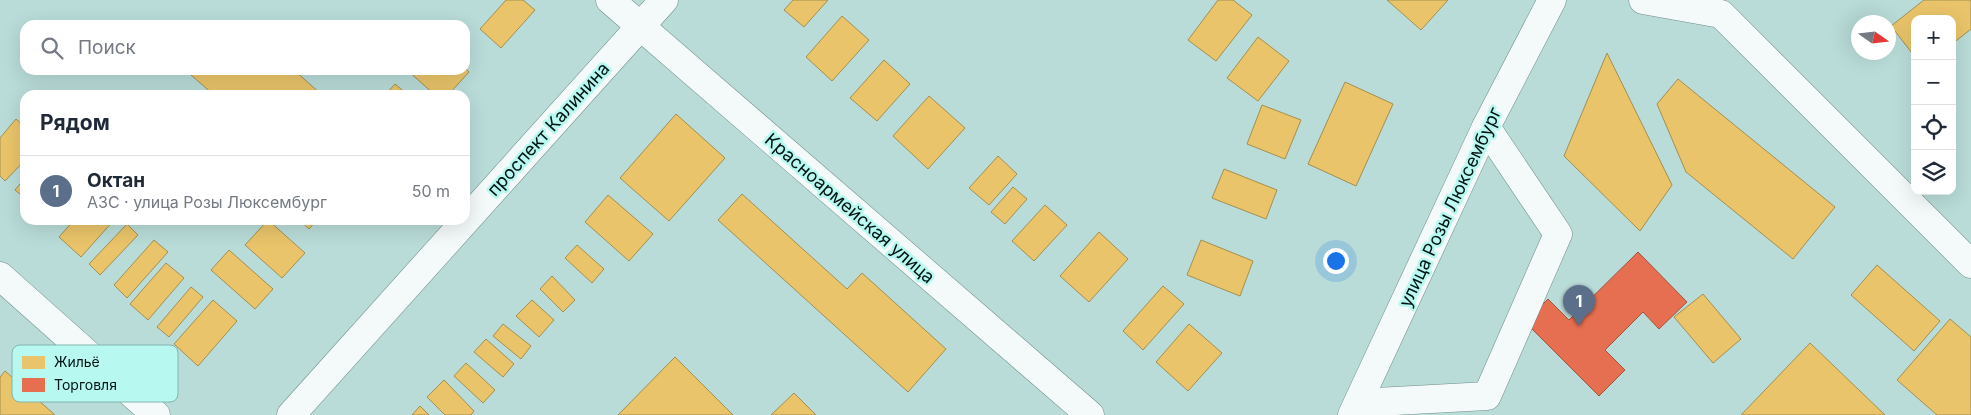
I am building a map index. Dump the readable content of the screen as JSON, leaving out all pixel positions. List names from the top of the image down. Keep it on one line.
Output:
{"streets":{"street":["проспект Калинина","улица Розы Люксембург","Красноармейская улица"]},"crossings":[["проспект Калинина","Красноармейская улица"]],"legend":["Жильё","Торговля"],"north":"right","page":{"map_buttons":["+","−"],"search":"Поиск","heading":"Рядом","list":[{"mark":"1","name":"Октан","note":"АЗС · улица Розы Люксембург","value":"50 m"}],"pins":"1"}}
